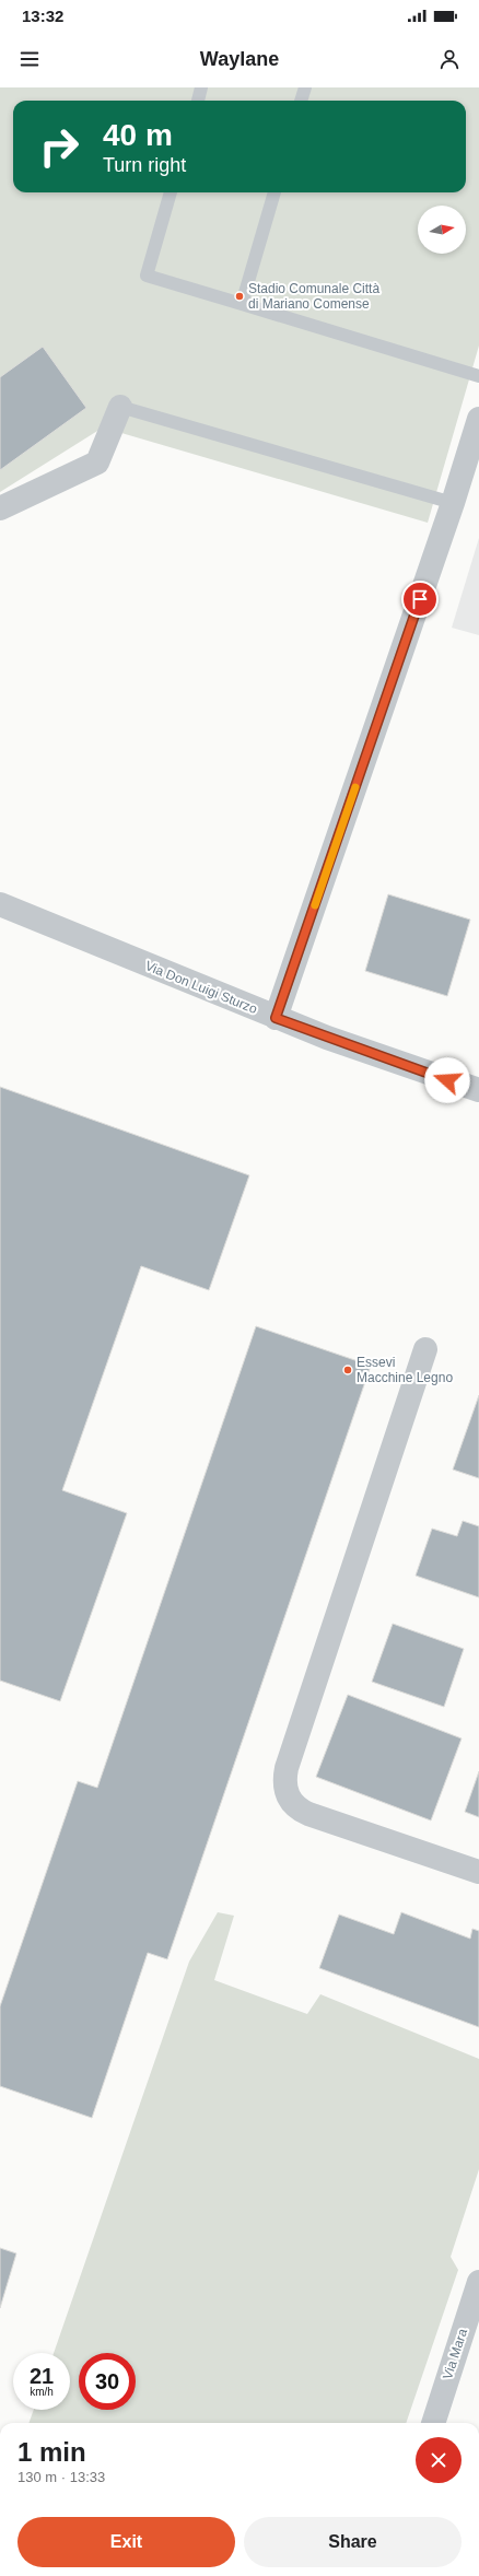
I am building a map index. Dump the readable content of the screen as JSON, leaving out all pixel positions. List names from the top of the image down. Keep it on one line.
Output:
{"streets":{"street":["Via Don Luigi Sturzo","Via Mara"]},"places":["Stadio Comunale Città di Mariano Comense","Essevi Macchine Legno"],"north":"right","page":{"status":"13:32","header":"Waylane","turn":["40 m","Turn right"],"speed":"21 km/h","limit":"30","heading":["1 min","130 m · 13:33"],"buttons":["Exit","Share"]}}
